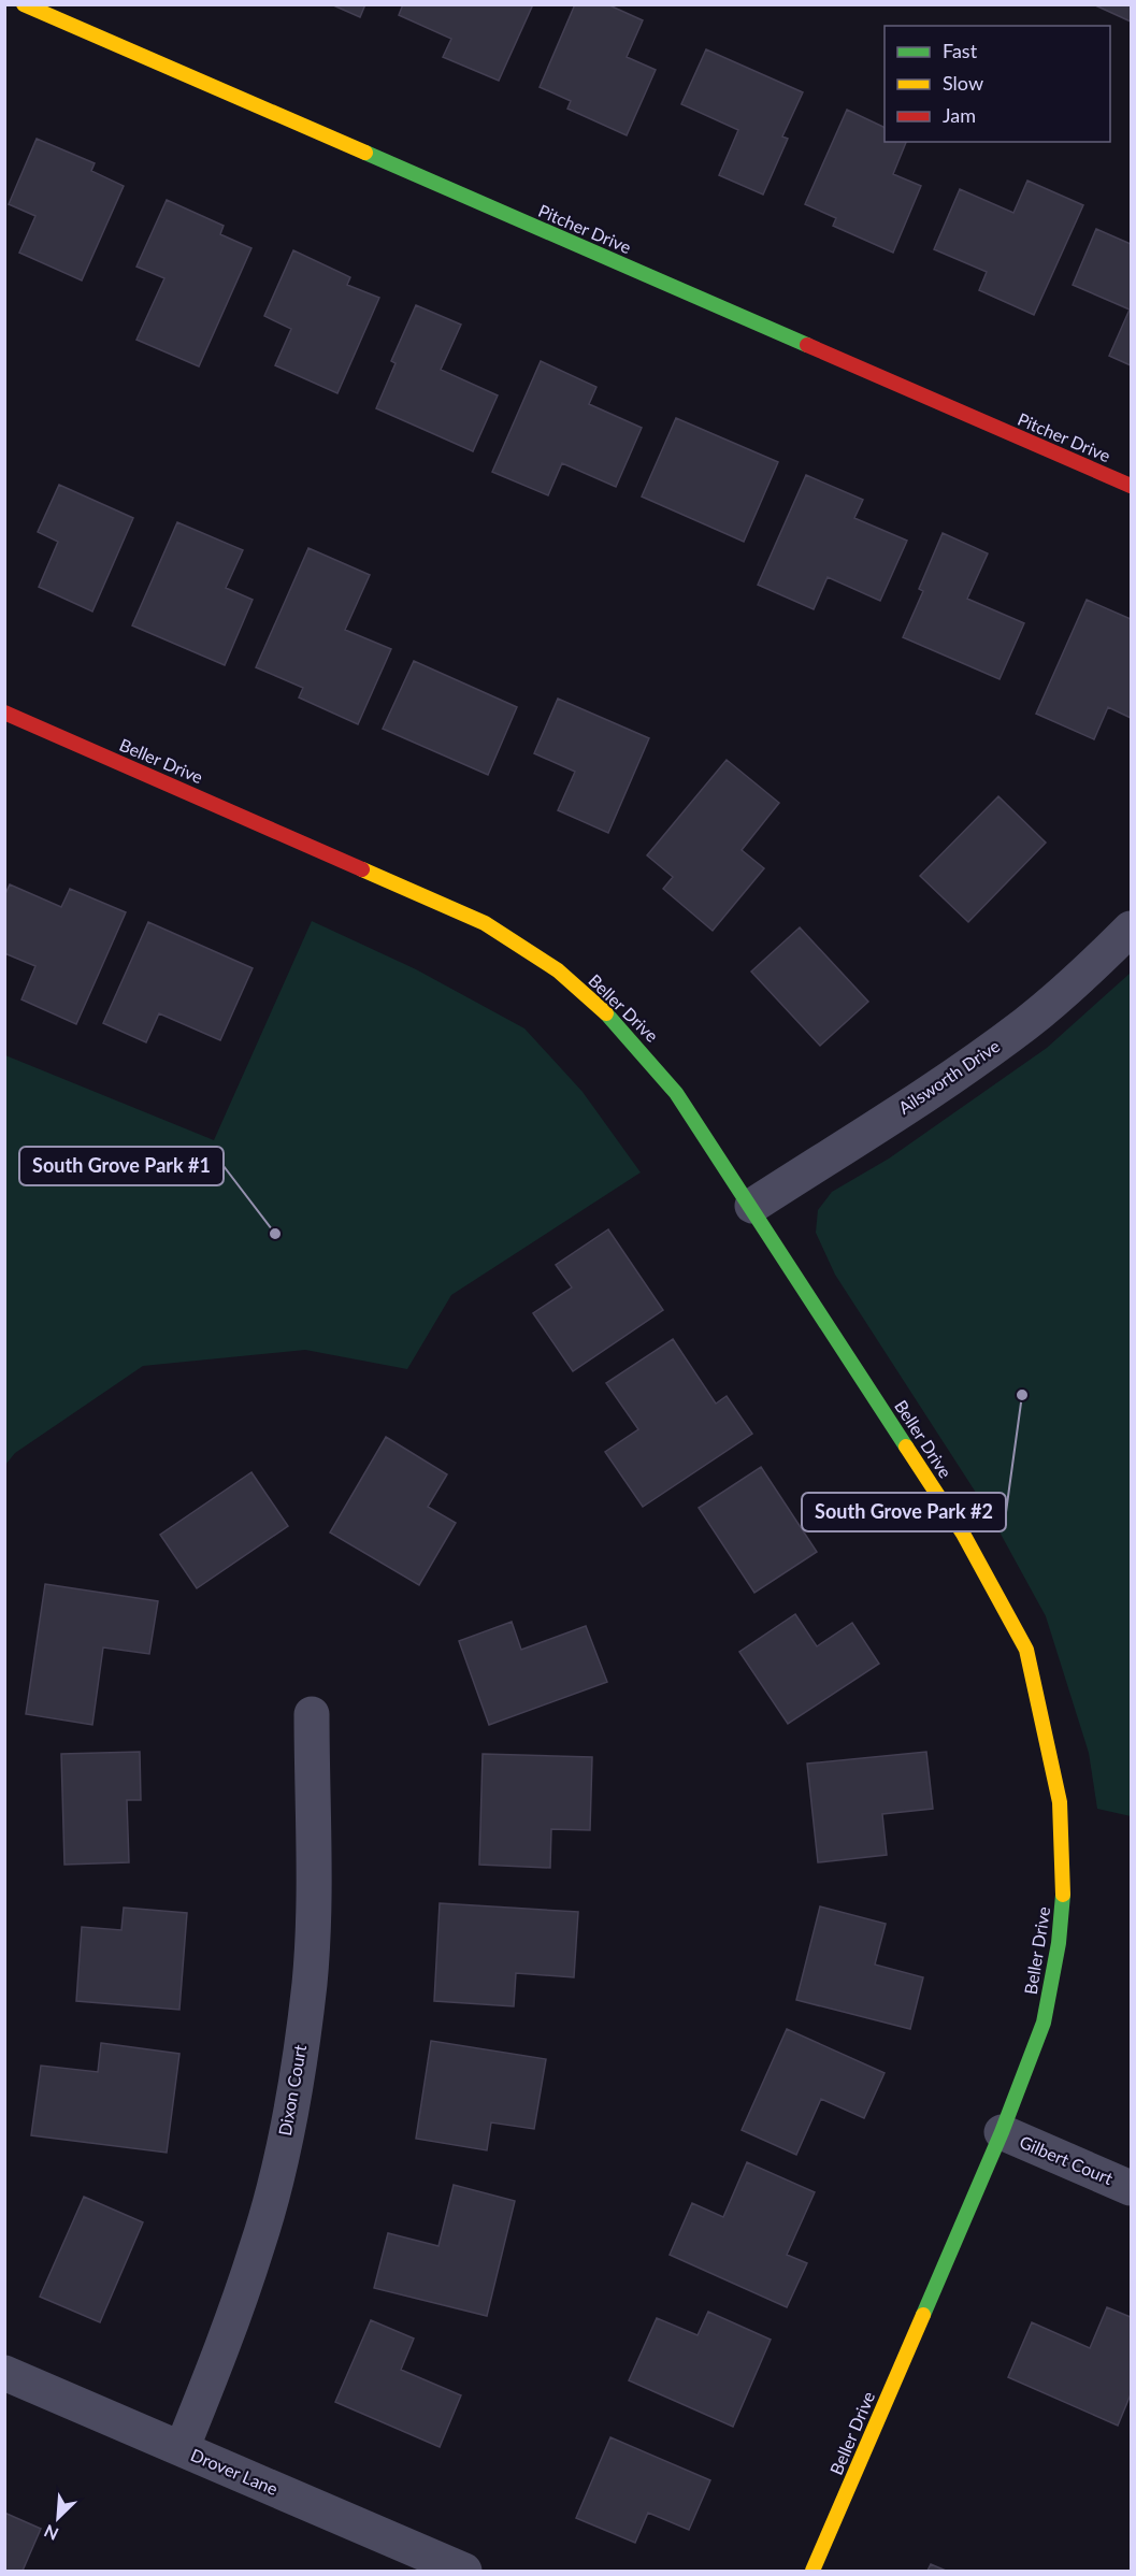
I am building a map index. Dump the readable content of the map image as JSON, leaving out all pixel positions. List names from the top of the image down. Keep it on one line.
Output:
{"streets":{"street":["Pitcher Drive","Beller Drive","Ailsworth Drive","Dixon Court","Gilbert Court","Drover Lane"]},"crossings":[["Beller Drive","Ailsworth Drive"],["Beller Drive","Gilbert Court"],["Dixon Court","Drover Lane"]],"places":["South Grove Park #1","South Grove Park #2"],"legend":["Fast","Slow","Jam"],"north":"bottom left"}
